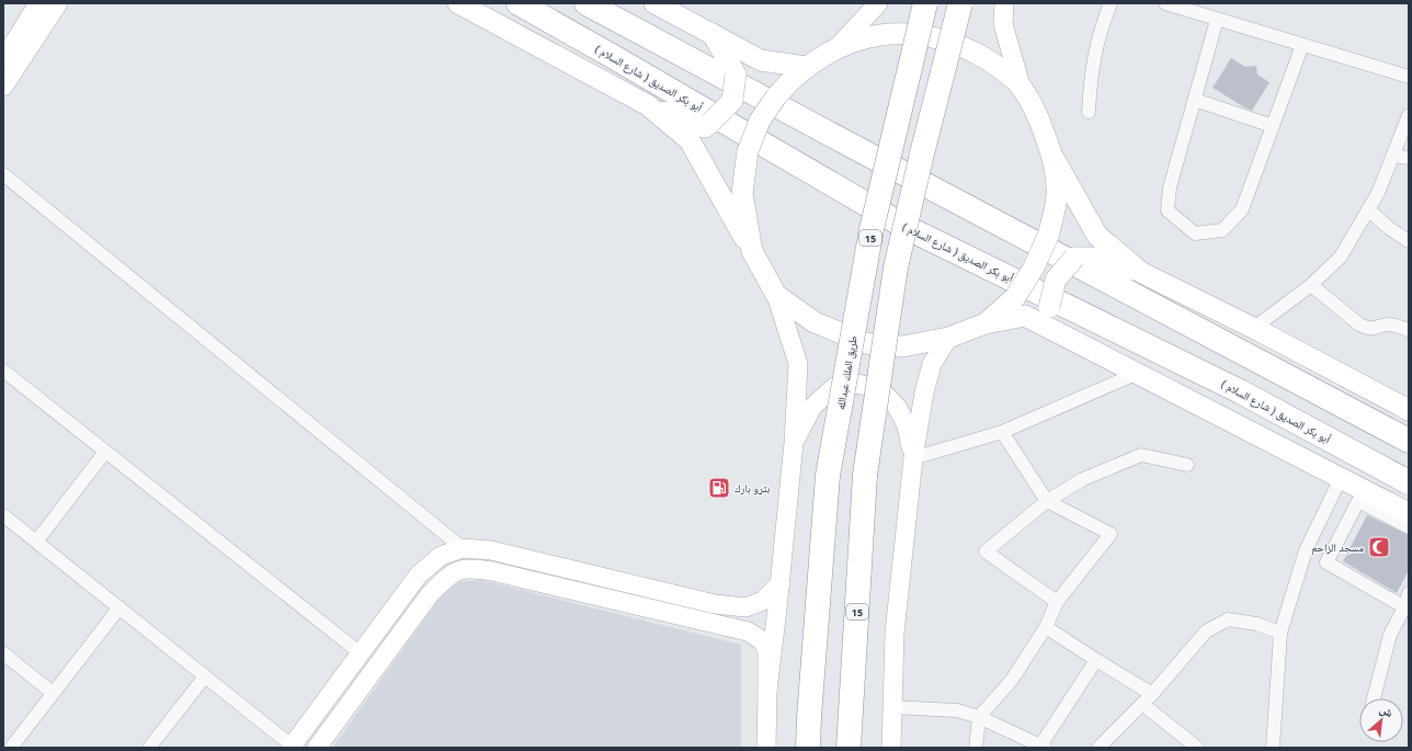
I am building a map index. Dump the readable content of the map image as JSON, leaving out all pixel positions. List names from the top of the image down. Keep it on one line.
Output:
{"streets":{"highway":["( شارع السلام ) أبو بكر الصديق","15","طريق الملك عبدالله"]},"places":{"fuel station":["بترو بارك"],"mosque":["مسجد الزاحم"]},"north":"top right"}
